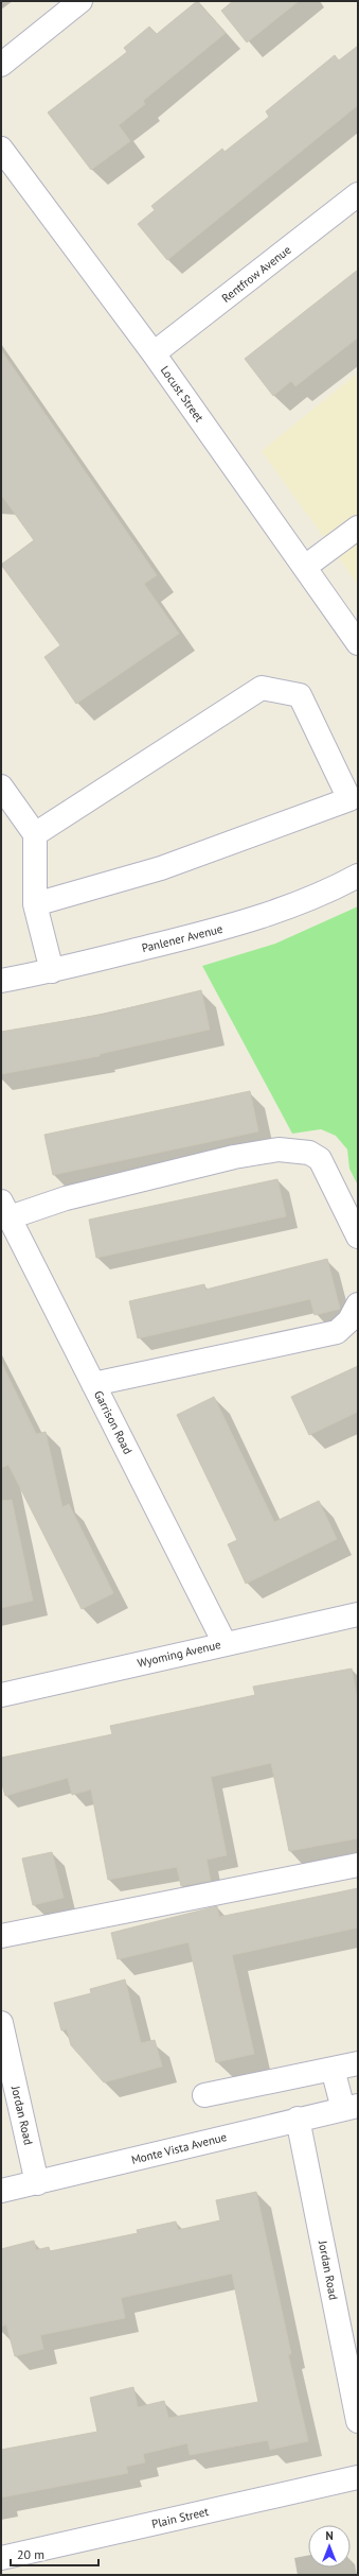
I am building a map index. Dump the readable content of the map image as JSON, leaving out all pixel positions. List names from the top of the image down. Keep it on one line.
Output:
{"streets":{"street":["Rentfrow Avenue","Locust Street","Panlener Avenue","Garrison Road","Wyoming Avenue","Jordan Road","Monte Vista Avenue","Plain Street"]},"crossings":[["Rentfrow Avenue","Locust Street"],["Garrison Road","Wyoming Avenue"],["Jordan Road","Monte Vista Avenue"]],"scale_bar":"20 m","north":"top"}
